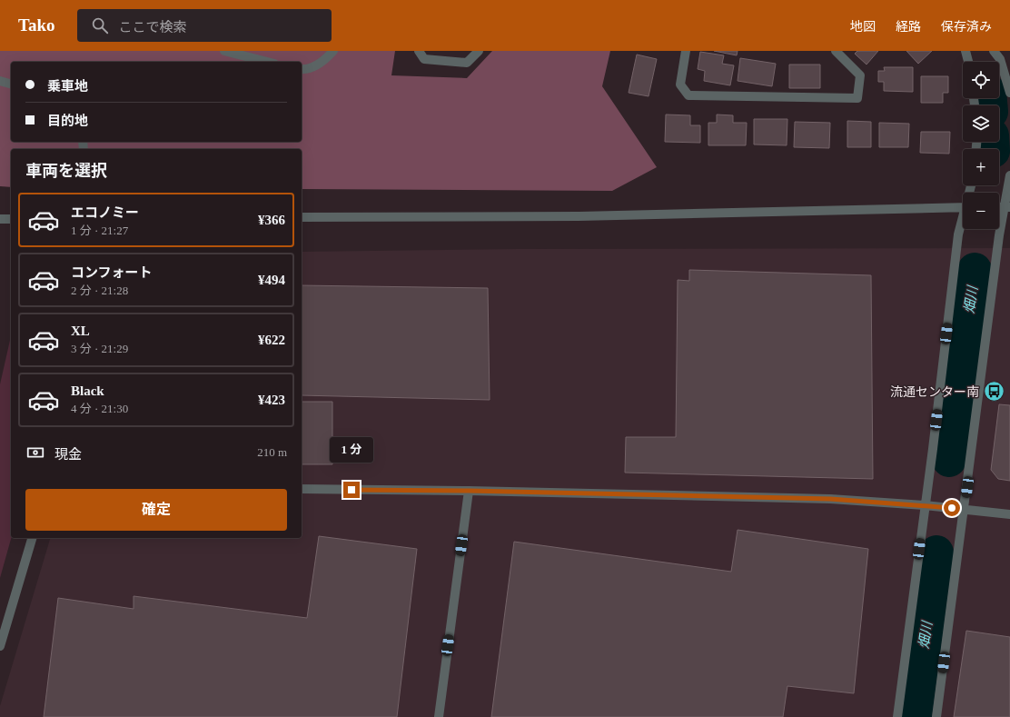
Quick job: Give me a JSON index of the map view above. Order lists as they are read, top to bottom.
{
  "water": ["畑川"],
  "places": {
    "bus stop": ["流通センター南"]
  },
  "page": {
    "header": "Tako",
    "search": "ここで検索",
    "nav": ["地図", "経路", "保存済み"],
    "map_buttons": ["+", "−"],
    "banner": ["乗車地", "目的地"],
    "heading": "車両を選択",
    "list": [
      {
        "name": "エコノミー",
        "note": "1 分 · 21:27",
        "value": "¥366"
      },
      {
        "name": "コンフォート",
        "note": "2 分 · 21:28",
        "value": "¥494"
      },
      {
        "name": "XL",
        "note": "3 分 · 21:29",
        "value": "¥622"
      },
      {
        "name": "Black",
        "note": "4 分 · 21:30",
        "value": "¥423"
      }
    ],
    "pay": ["現金", "210 m"],
    "bubble": "1 分",
    "buttons": "確定"
  }
}
